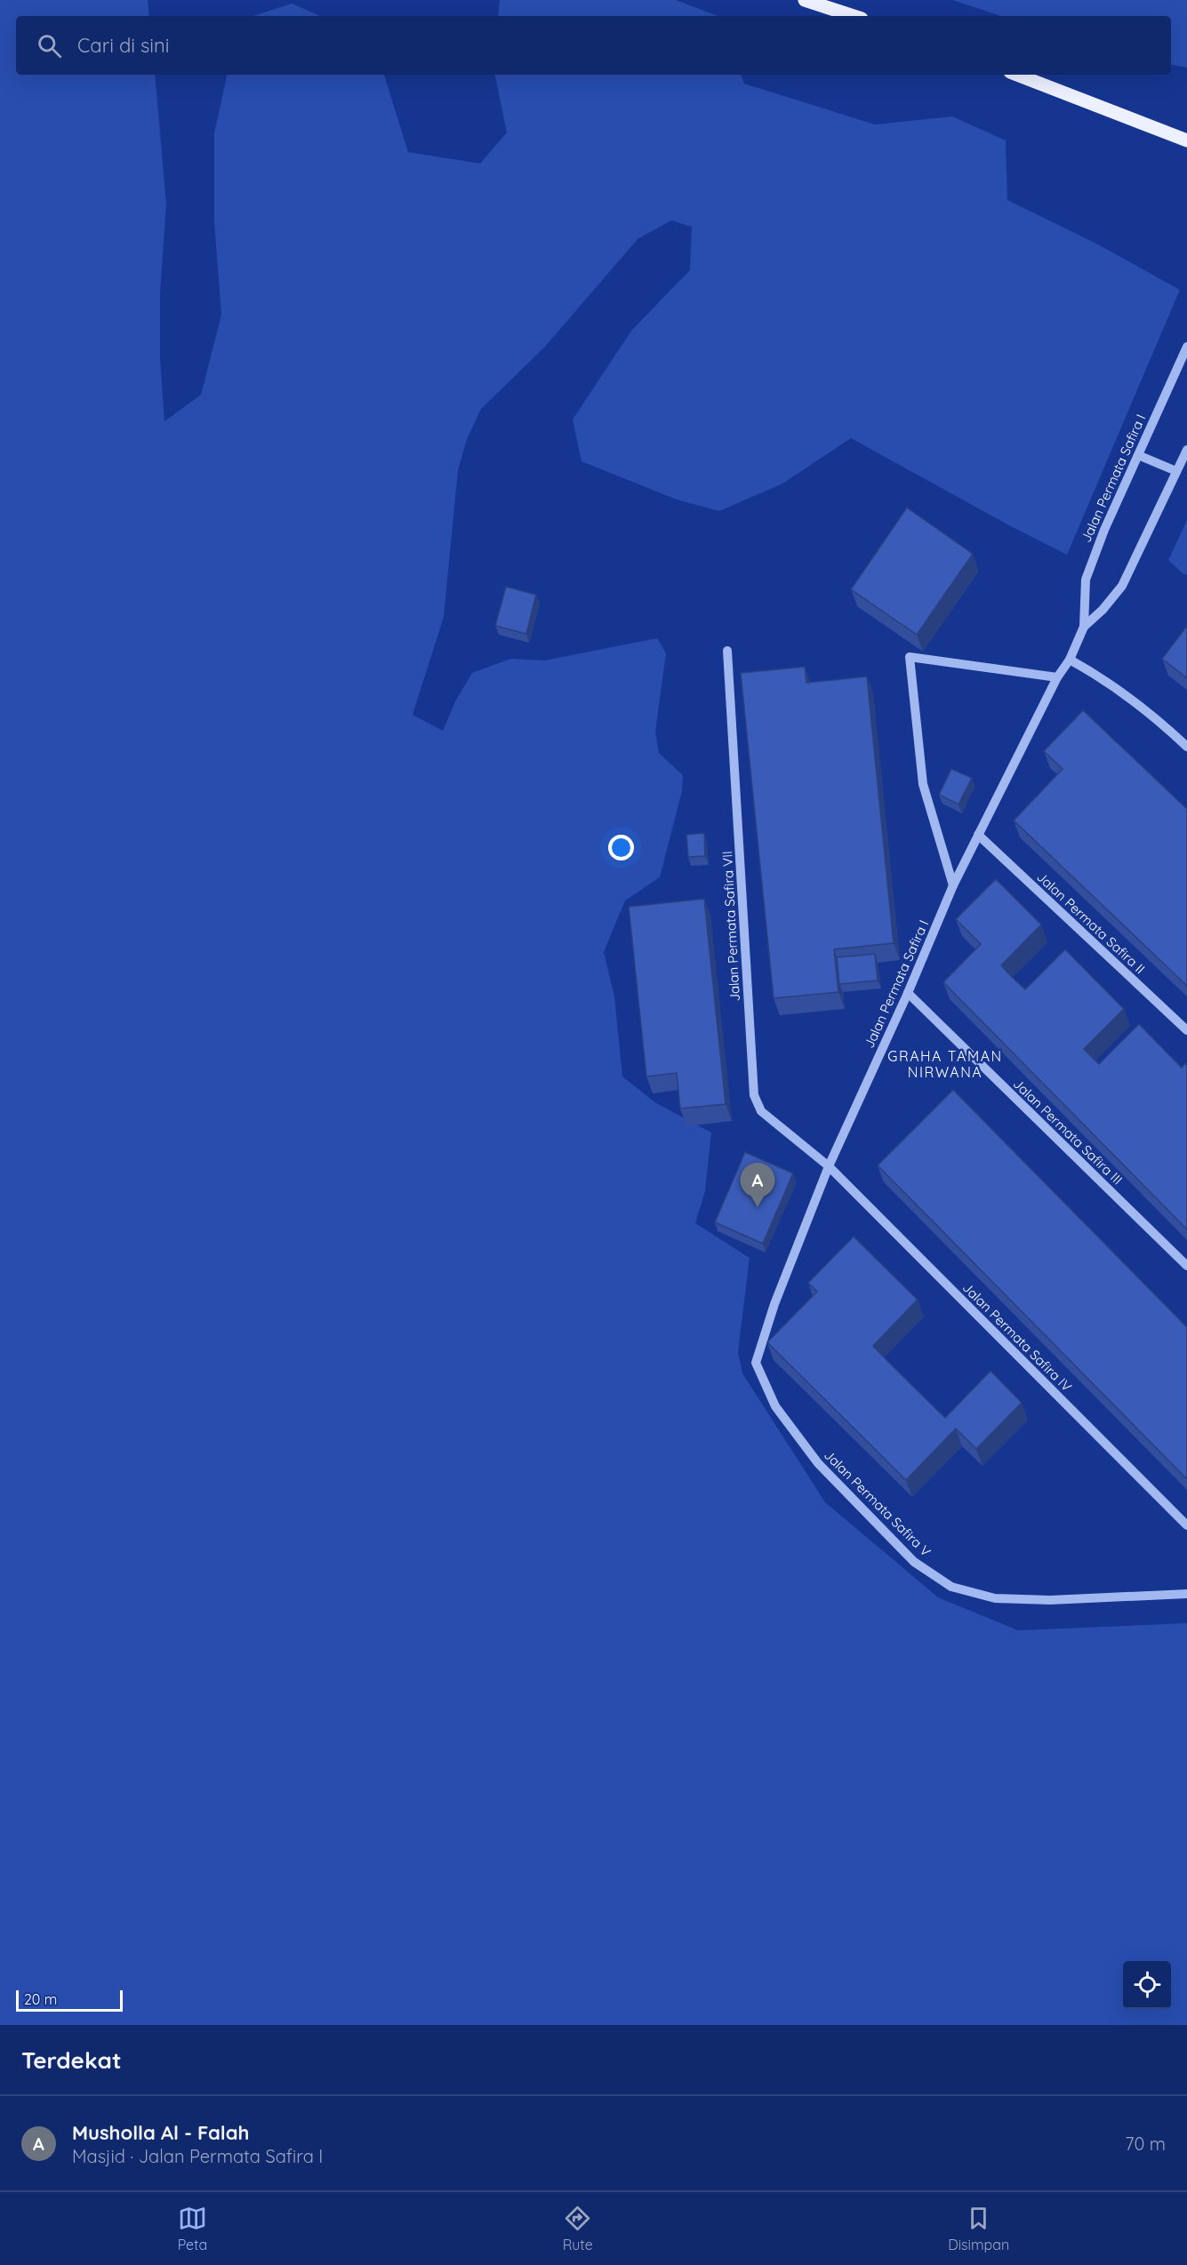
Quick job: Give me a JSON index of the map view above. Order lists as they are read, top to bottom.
{
  "streets": {
    "street": [
      "Jalan Permata Safira I",
      "Jalan Permata Safira II",
      "Jalan Permata Safira VII",
      "Jalan Permata Safira III",
      "Jalan Permata Safira IV",
      "Jalan Permata Safira V"
    ]
  },
  "crossings": [
    ["Jalan Permata Safira I", "Jalan Permata Safira II"],
    ["Jalan Permata Safira I", "Jalan Permata Safira VII"],
    ["Jalan Permata Safira I", "Jalan Permata Safira III"],
    ["Jalan Permata Safira I", "Jalan Permata Safira IV"],
    ["Jalan Permata Safira I", "Jalan Permata Safira V"],
    ["Jalan Permata Safira VII", "Jalan Permata Safira IV"]
  ],
  "districts": ["GRAHA TAMAN NIRWANA"],
  "scale_bar": "20 m",
  "page": {
    "search": "Cari di sini",
    "pins": "A",
    "scale": "20 m",
    "heading": "Terdekat",
    "list": [
      {
        "mark": "A",
        "name": "Musholla Al - Falah",
        "note": "Masjid · Jalan Permata Safira I",
        "value": "70 m"
      }
    ],
    "nav": ["Peta", "Rute", "Disimpan"]
  }
}
